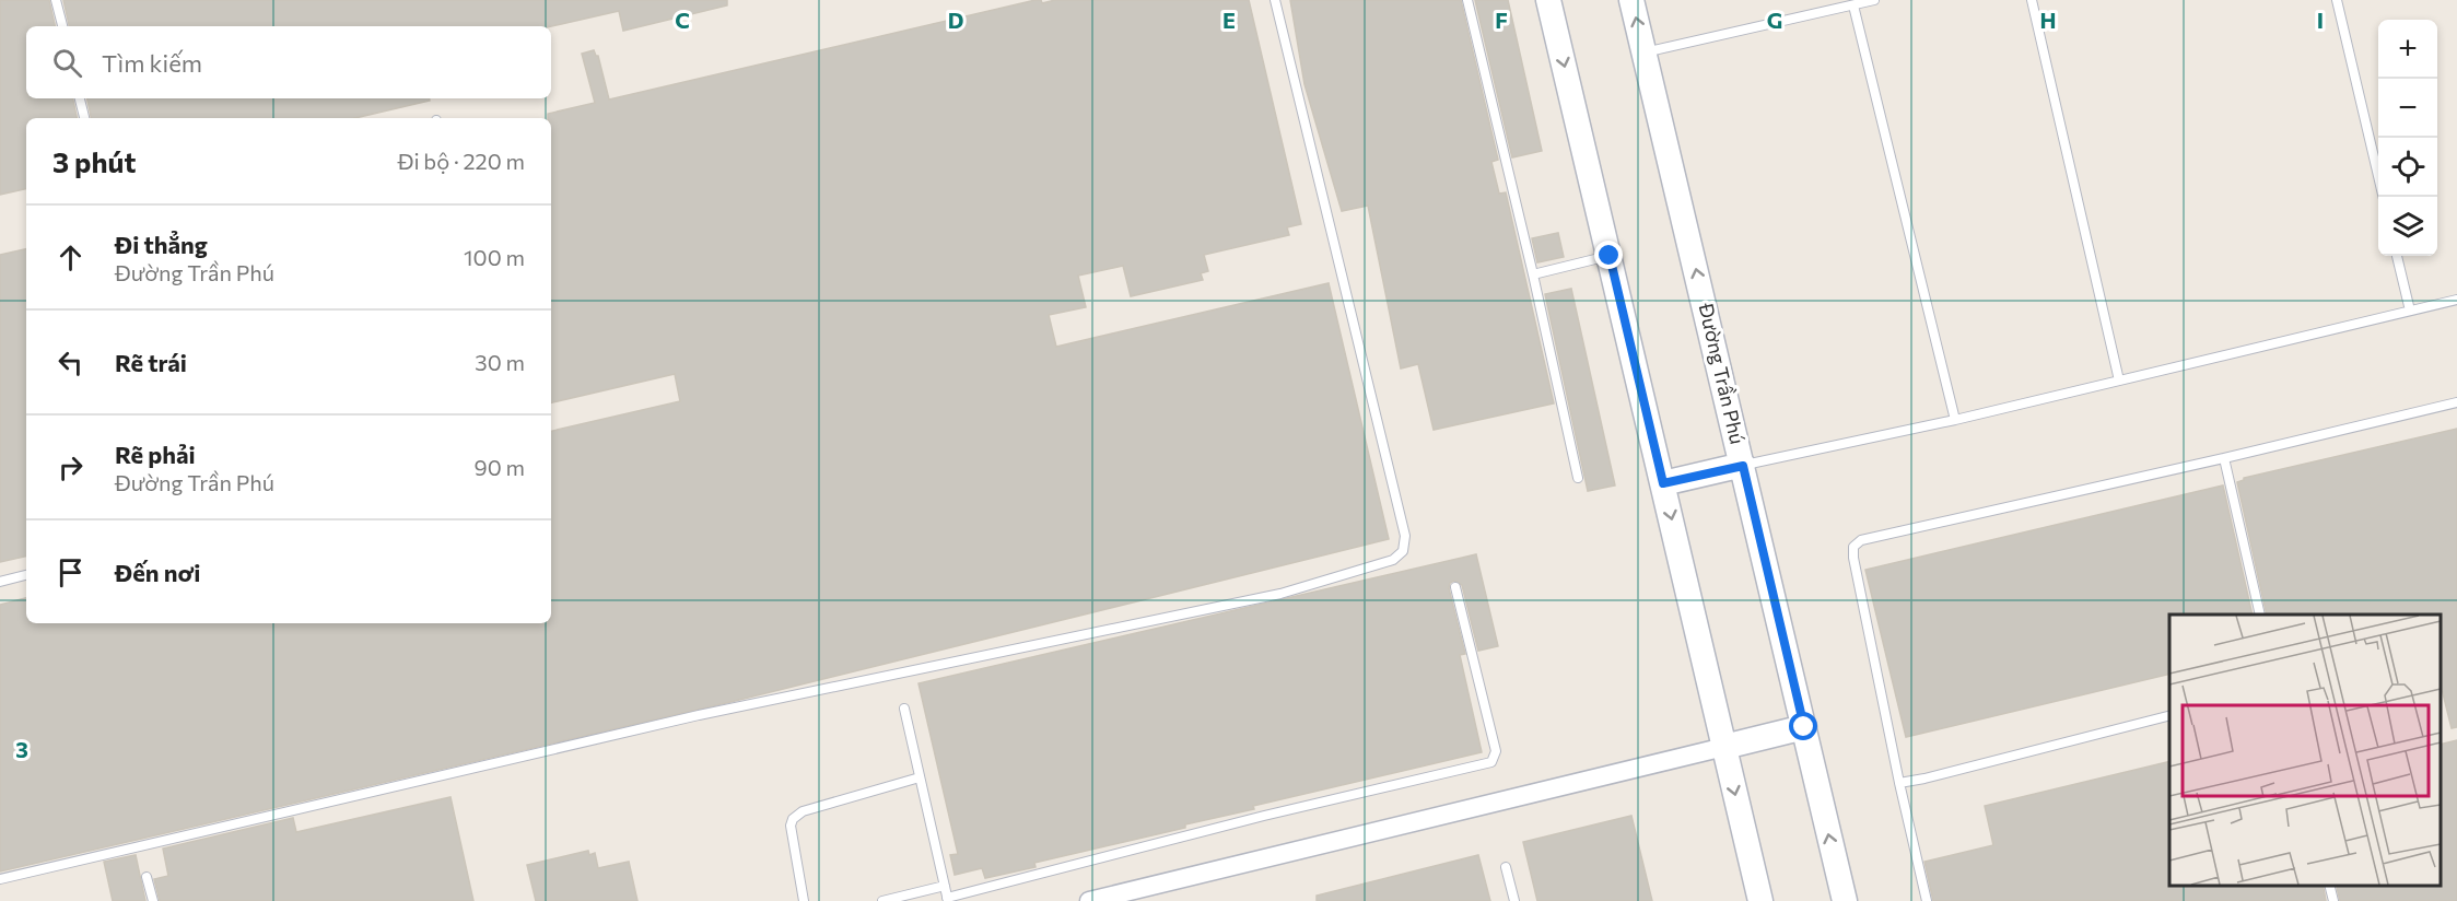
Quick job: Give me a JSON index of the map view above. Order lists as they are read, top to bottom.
{
  "streets": {
    "main road": ["Đường Trần Phú"]
  },
  "page": {
    "map_buttons": ["+", "−"],
    "search": "Tìm kiếm",
    "heading": ["3 phút", "Đi bộ · 220 m"],
    "list": [
      ["Đi thẳng", "Đường Trần Phú", "100 m"],
      ["Rẽ trái", "30 m"],
      ["Rẽ phải", "Đường Trần Phú", "90 m"],
      "Đến nơi"
    ]
  },
  "grid": {
    "columns": [
      "C",
      "D",
      "E",
      "F",
      "G",
      "H",
      "I"
    ],
    "rows": ["3"]
  }
}
